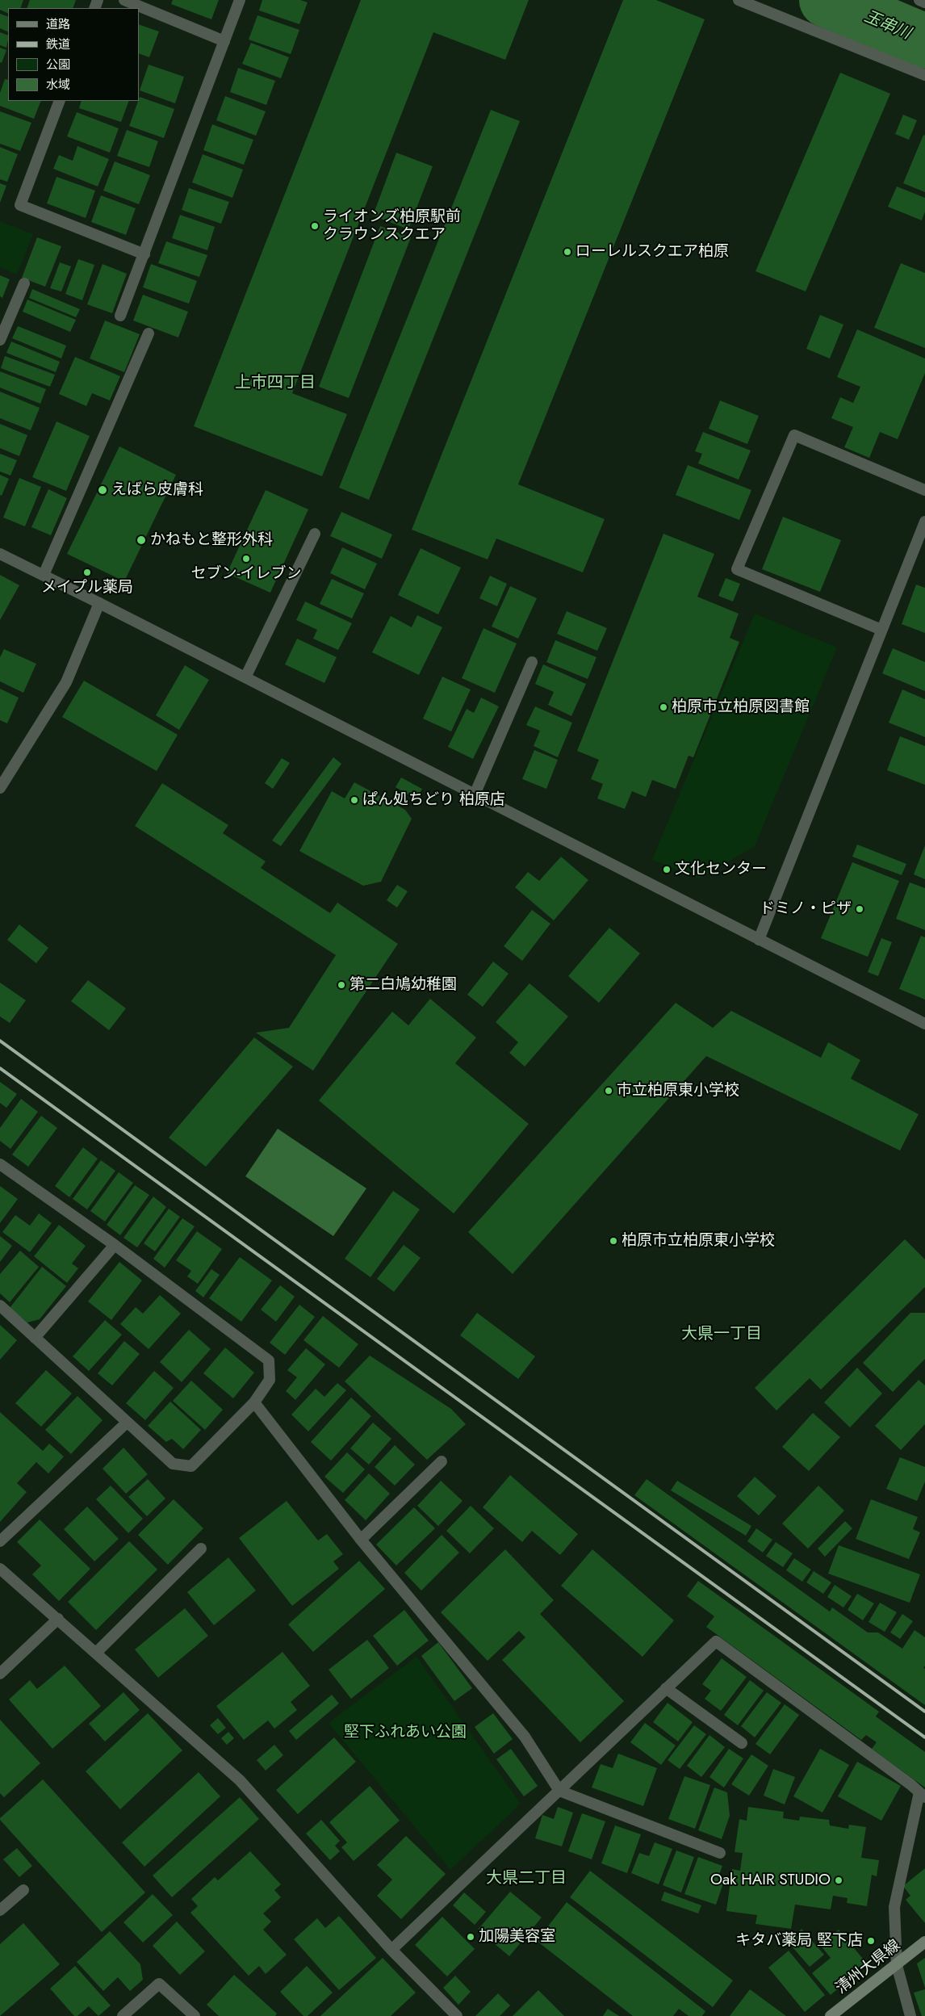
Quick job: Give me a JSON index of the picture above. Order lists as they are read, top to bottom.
{
  "streets": {
    "main road": ["清州大県線"]
  },
  "districts": ["上市四丁目", "大県一丁目", "大県二丁目"],
  "water": ["玉串川"],
  "parks": ["堅下ふれあい公園"],
  "places": [
    "ライオンズ柏原駅前 クラウンスクエア",
    "ローレルスクエア柏原",
    "えばら皮膚科",
    "かねもと整形外科",
    "セブン-イレブン",
    "メイプル薬局",
    "柏原市立柏原図書館",
    "ぱん処ちどり 柏原店",
    "文化センター",
    "ドミノ・ピザ",
    "第二白鳩幼稚園",
    "市立柏原東小学校",
    "柏原市立柏原東小学校",
    "Oak HAIR STUDIO",
    "加陽美容室",
    "キタバ薬局 堅下店"
  ],
  "legend": [
    "道路",
    "鉄道",
    "公園",
    "水域"
  ]
}
